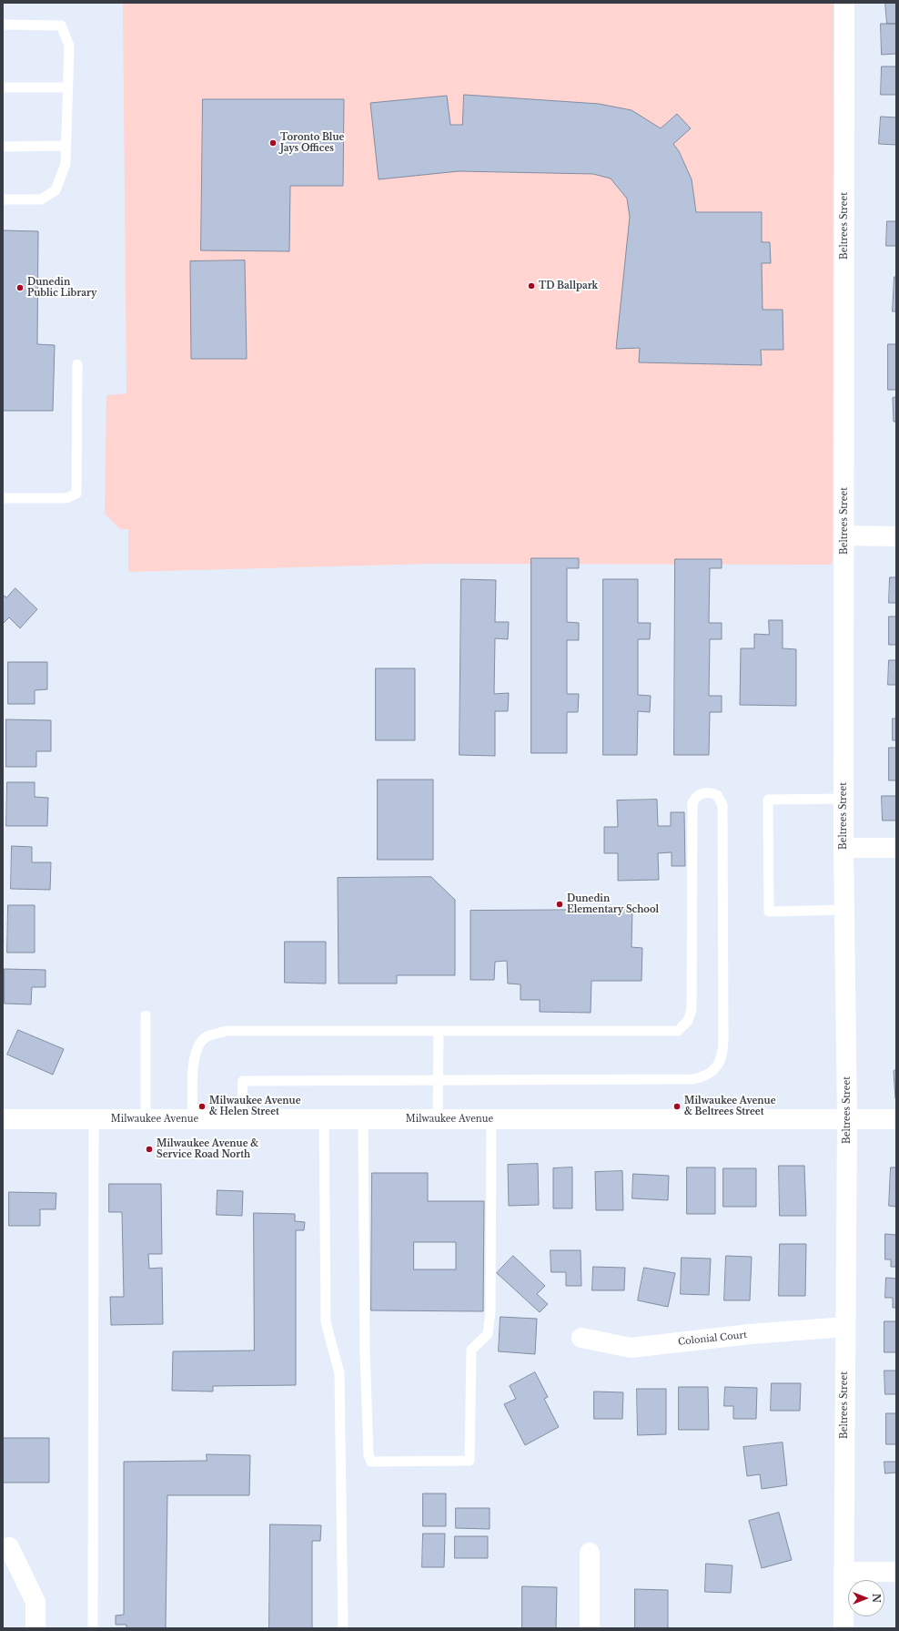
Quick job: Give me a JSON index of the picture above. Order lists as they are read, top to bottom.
{
  "streets": {
    "street": ["Beltrees Street", "Milwaukee Avenue", "Colonial Court"]
  },
  "crossings": [
    ["Beltrees Street", "Milwaukee Avenue"],
    ["Beltrees Street", "Colonial Court"]
  ],
  "places": [
    "Toronto Blue Jays Offices",
    "TD Ballpark",
    "Dunedin Public Library",
    "Dunedin Elementary School",
    "Milwaukee Avenue & Helen Street",
    "Milwaukee Avenue & Beltrees Street",
    "Milwaukee Avenue & Service Road North"
  ],
  "north": "right"
}
